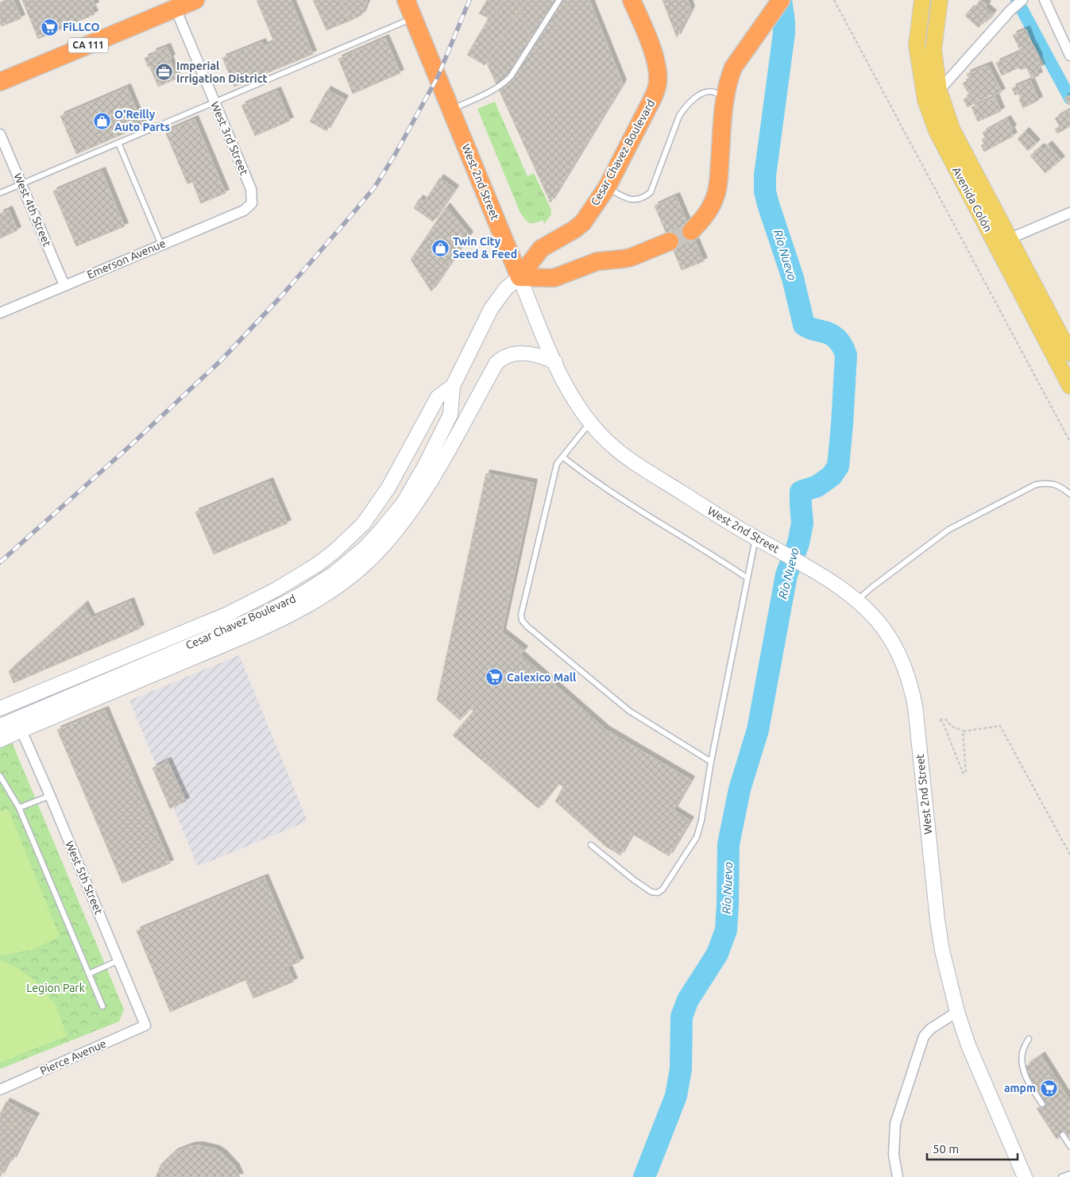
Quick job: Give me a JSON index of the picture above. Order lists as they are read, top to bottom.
{
  "streets": {
    "highway": ["CA 111", "Cesar Chavez Boulevard", "West 2nd Street"],
    "main road": ["Avenida Colón"],
    "street": [
      "West 3rd Street",
      "West 4th Street",
      "Emerson Avenue",
      "West 5th Street",
      "Pierce Avenue"
    ]
  },
  "crossings": [
    ["CA 111", "West 3rd Street"],
    ["West 3rd Street", "Emerson Avenue"],
    ["Cesar Chavez Boulevard", "West 2nd Street"],
    ["West 4th Street", "Emerson Avenue"],
    ["West 5th Street", "Pierce Avenue"]
  ],
  "water": ["Río Nuevo"],
  "parks": ["Legion Park"],
  "places": {
    "supermarket": ["FiLLCO", "Calexico Mall", "ampm"],
    "office": ["Imperial Irrigation District"],
    "shop": ["O'Reilly Auto Parts", "Twin City Seed & Feed"]
  },
  "scale_bar": "50 m"
}
